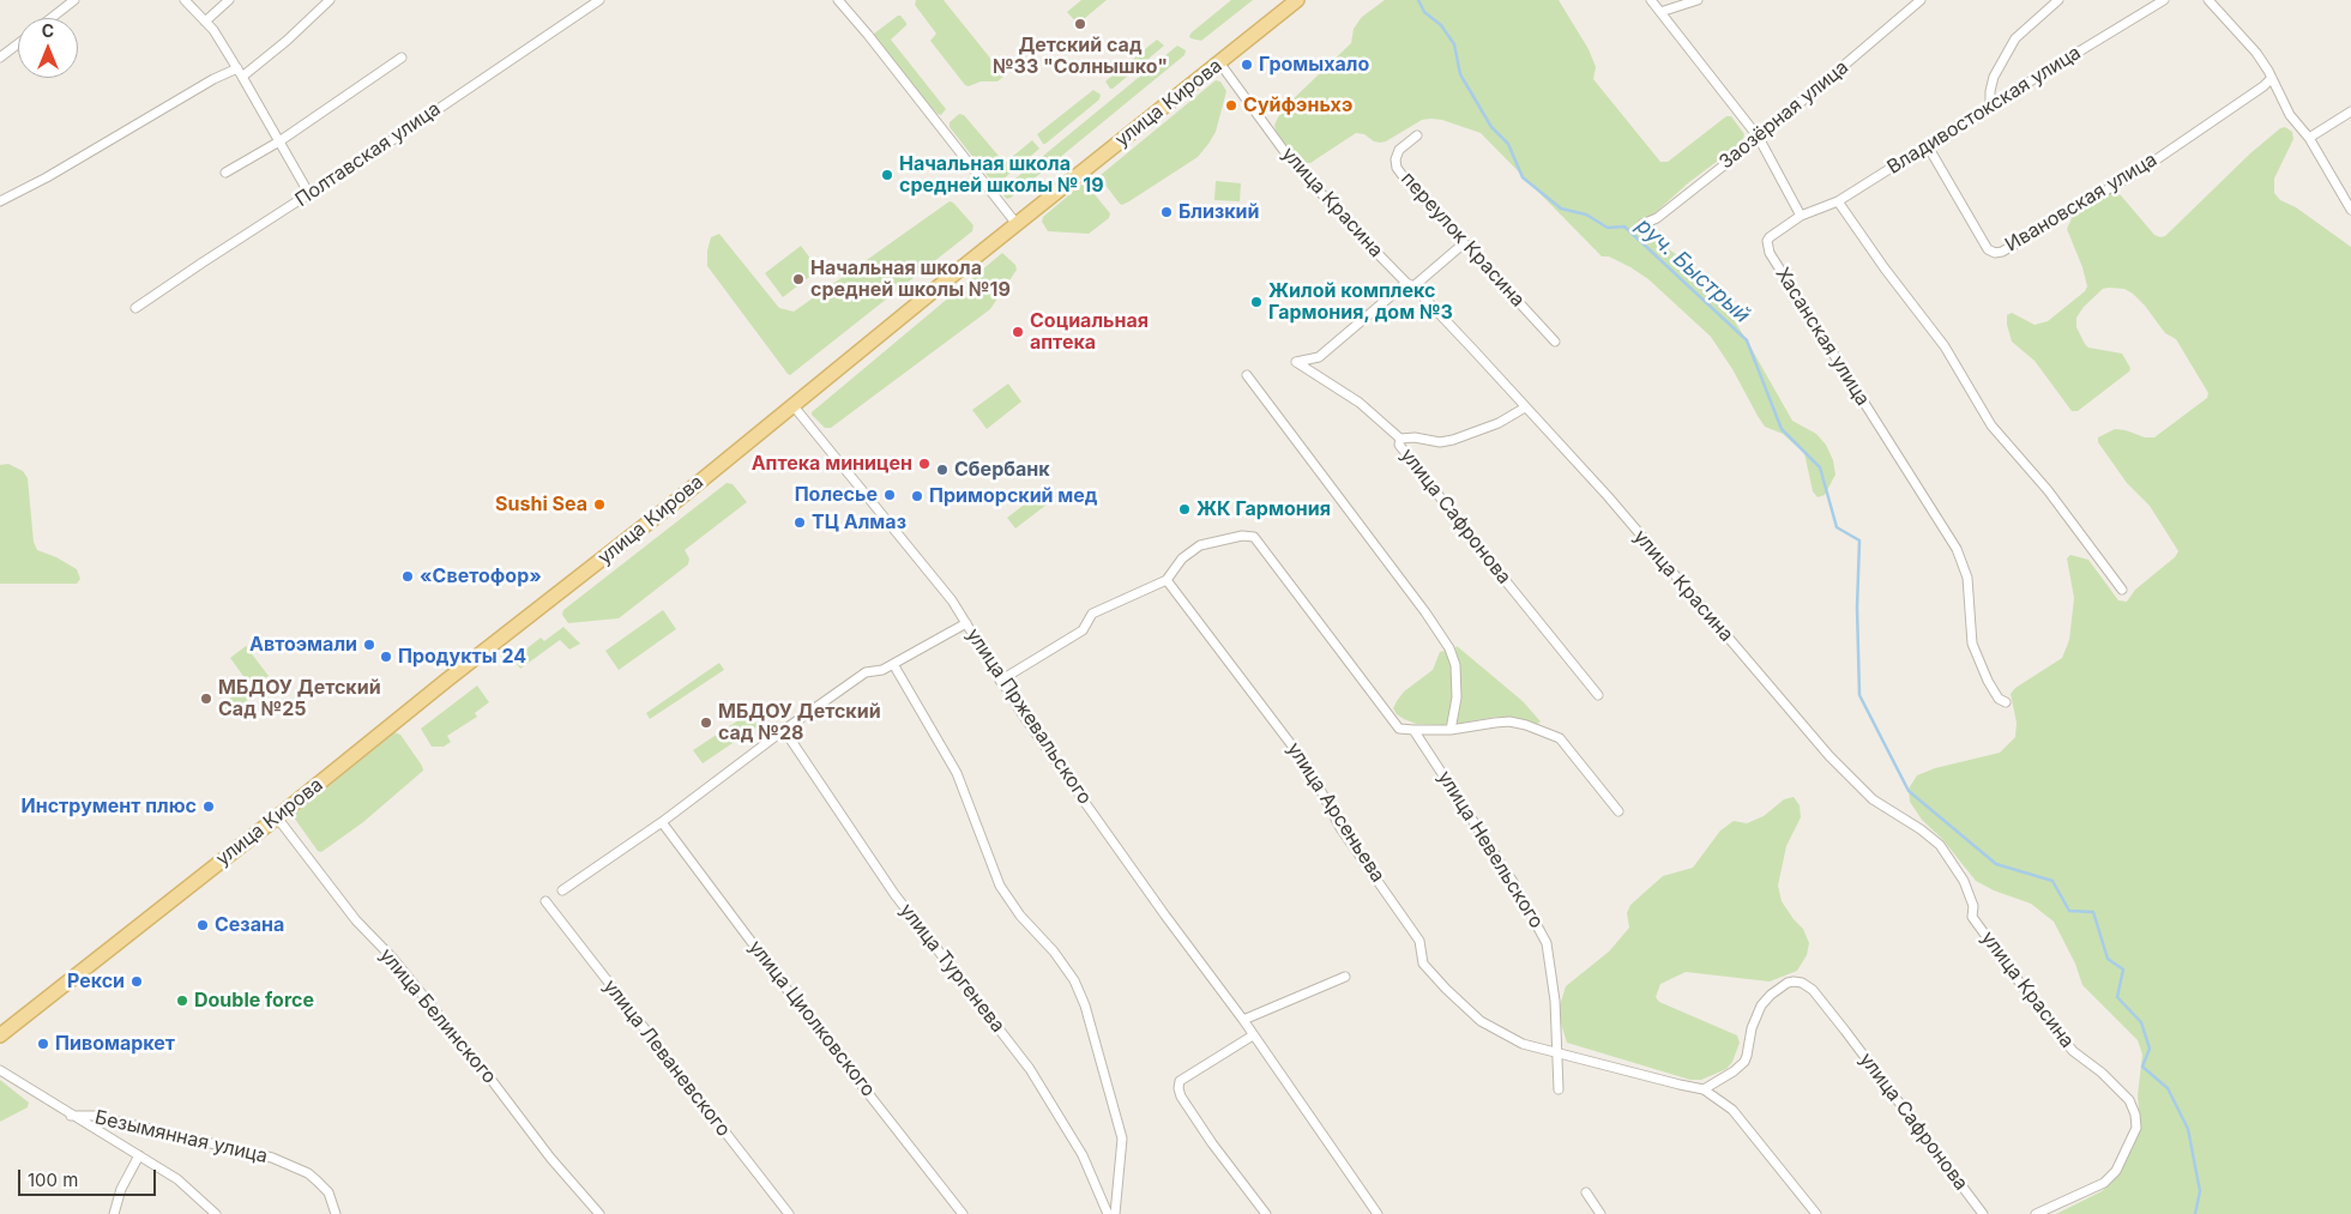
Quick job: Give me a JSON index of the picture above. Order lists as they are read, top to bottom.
{
  "streets": {
    "main road": ["улица Кирова"],
    "street": [
      "Владивостокская улица",
      "Заозёрная улица",
      "Полтавская улица",
      "улица Красина",
      "Ивановская улица",
      "переулок Красина",
      "Хасанская улица",
      "улица Сафронова",
      "улица Пржевальского",
      "улица Арсеньева",
      "улица Невельского",
      "улица Тургенева",
      "улица Белинского",
      "улица Циолковского",
      "улица Леваневского",
      "Безымянная улица"
    ]
  },
  "crossings": [
    ["улица Кирова", "улица Красина"],
    ["улица Кирова", "улица Пржевальского"],
    ["улица Кирова", "улица Белинского"],
    ["Владивостокская улица", "Ивановская улица"],
    ["Владивостокская улица", "Хасанская улица"],
    ["улица Красина", "улица Сафронова"],
    ["улица Арсеньева", "улица Невельского"]
  ],
  "water": ["руч. Быстрый"],
  "places": [
    "Детский сад №33 \"Солнышко\"",
    "Громыхало",
    "Суйфэньхэ",
    "Начальная школа средней школы № 19",
    "Близкий",
    "Начальная школа средней школы №19",
    "Жилой комплекс Гармония, дом №3",
    "Социальная аптека",
    "Аптека миницен",
    "Сбербанк",
    "Полесье",
    "Приморский мед",
    "Sushi Sea",
    "ЖК Гармония",
    "ТЦ Алмаз",
    "«Светофор»",
    "Автоэмали",
    "Продукты 24",
    "МБДОУ Детский Сад №25",
    "МБДОУ Детский сад №28",
    "Инструмент плюс",
    "Сезана",
    "Рекси",
    "Double force",
    "Пивомаркет"
  ],
  "scale_bar": "100 m",
  "north": "top"
}
